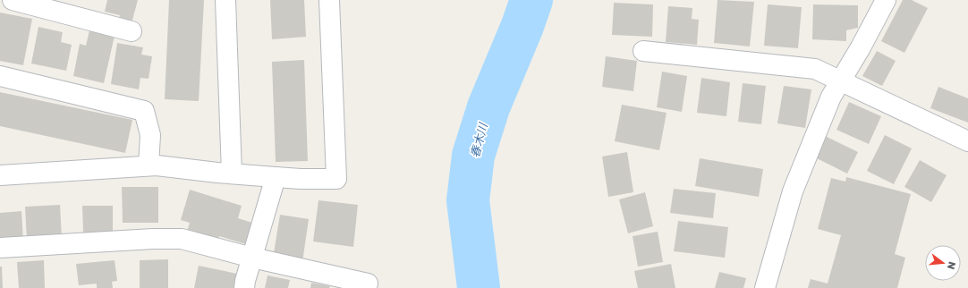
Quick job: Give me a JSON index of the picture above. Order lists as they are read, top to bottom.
{
  "water": ["春木川"],
  "north": "right"
}
